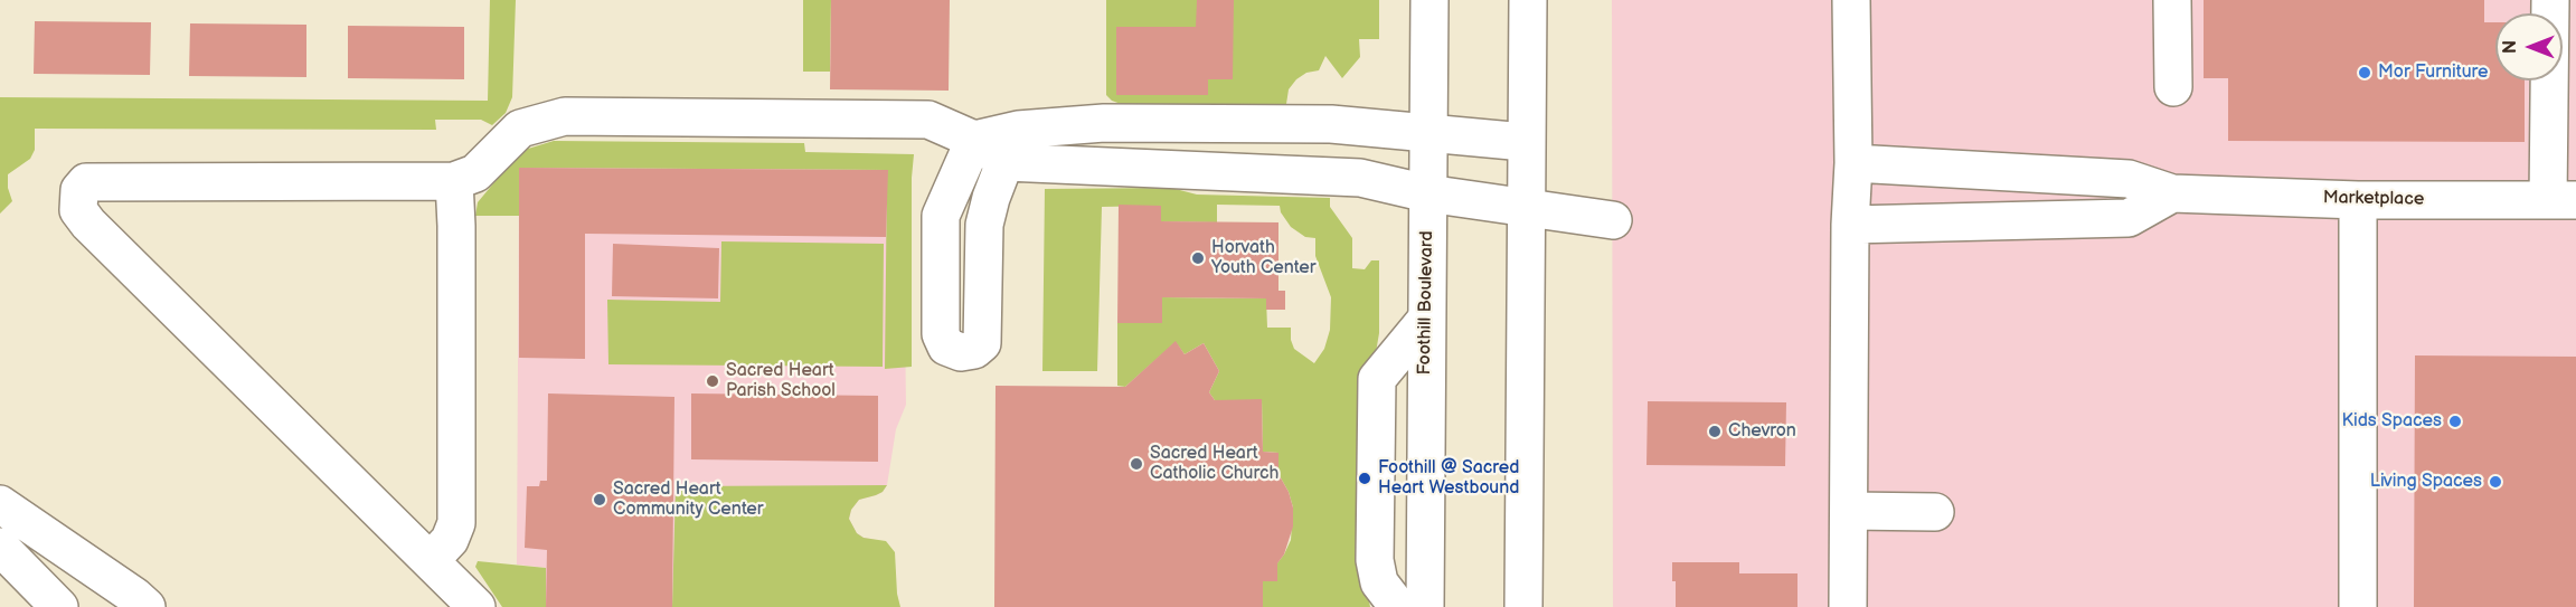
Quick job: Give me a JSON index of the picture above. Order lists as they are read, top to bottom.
{
  "streets": {
    "main road": ["Marketplace", "Foothill Boulevard"]
  },
  "places": [
    "Mor Furniture",
    "Horvath Youth Center",
    "Sacred Heart Parish School",
    "Kids Spaces",
    "Chevron",
    "Sacred Heart Catholic Church",
    "Foothill @ Sacred Heart Westbound",
    "Living Spaces",
    "Sacred Heart Community Center"
  ],
  "north": "left"
}
